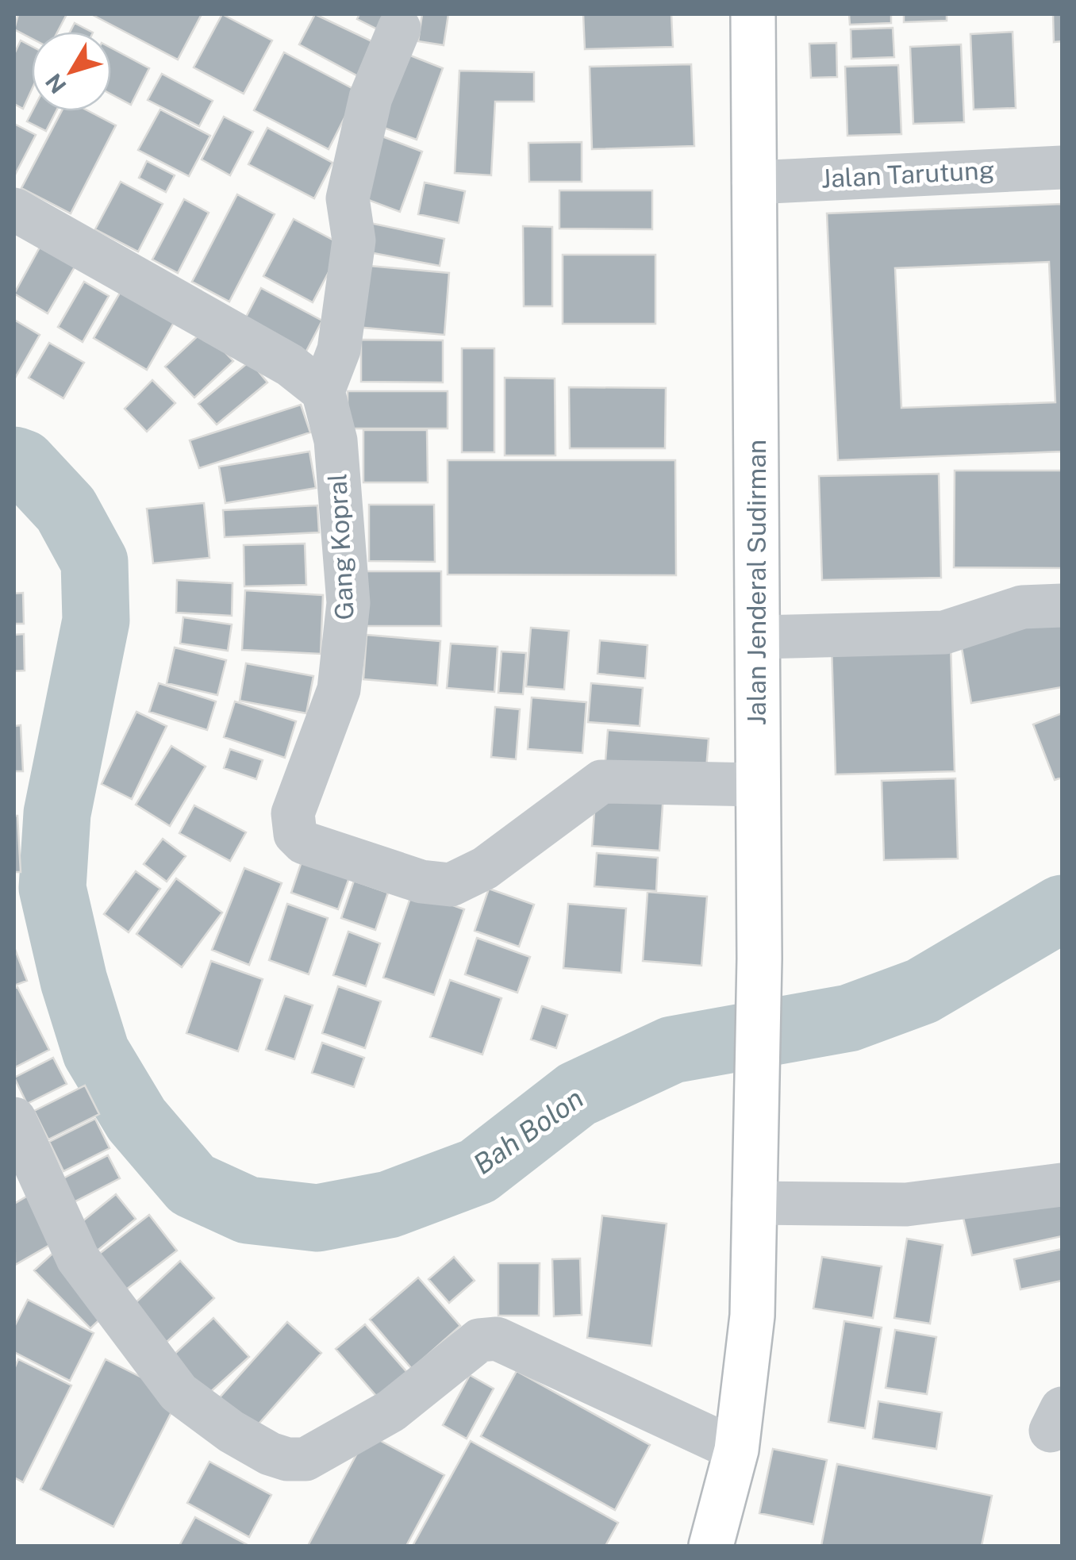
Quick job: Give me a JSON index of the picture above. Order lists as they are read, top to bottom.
{
  "streets": {
    "main road": ["Jalan Jenderal Sudirman"],
    "street": ["Jalan Tarutung", "Gang Kopral"]
  },
  "crossings": [
    ["Jalan Tarutung", "Jalan Jenderal Sudirman"],
    ["Gang Kopral", "Jalan Jenderal Sudirman"]
  ],
  "water": ["Bah Bolon"],
  "north": "bottom left"
}
